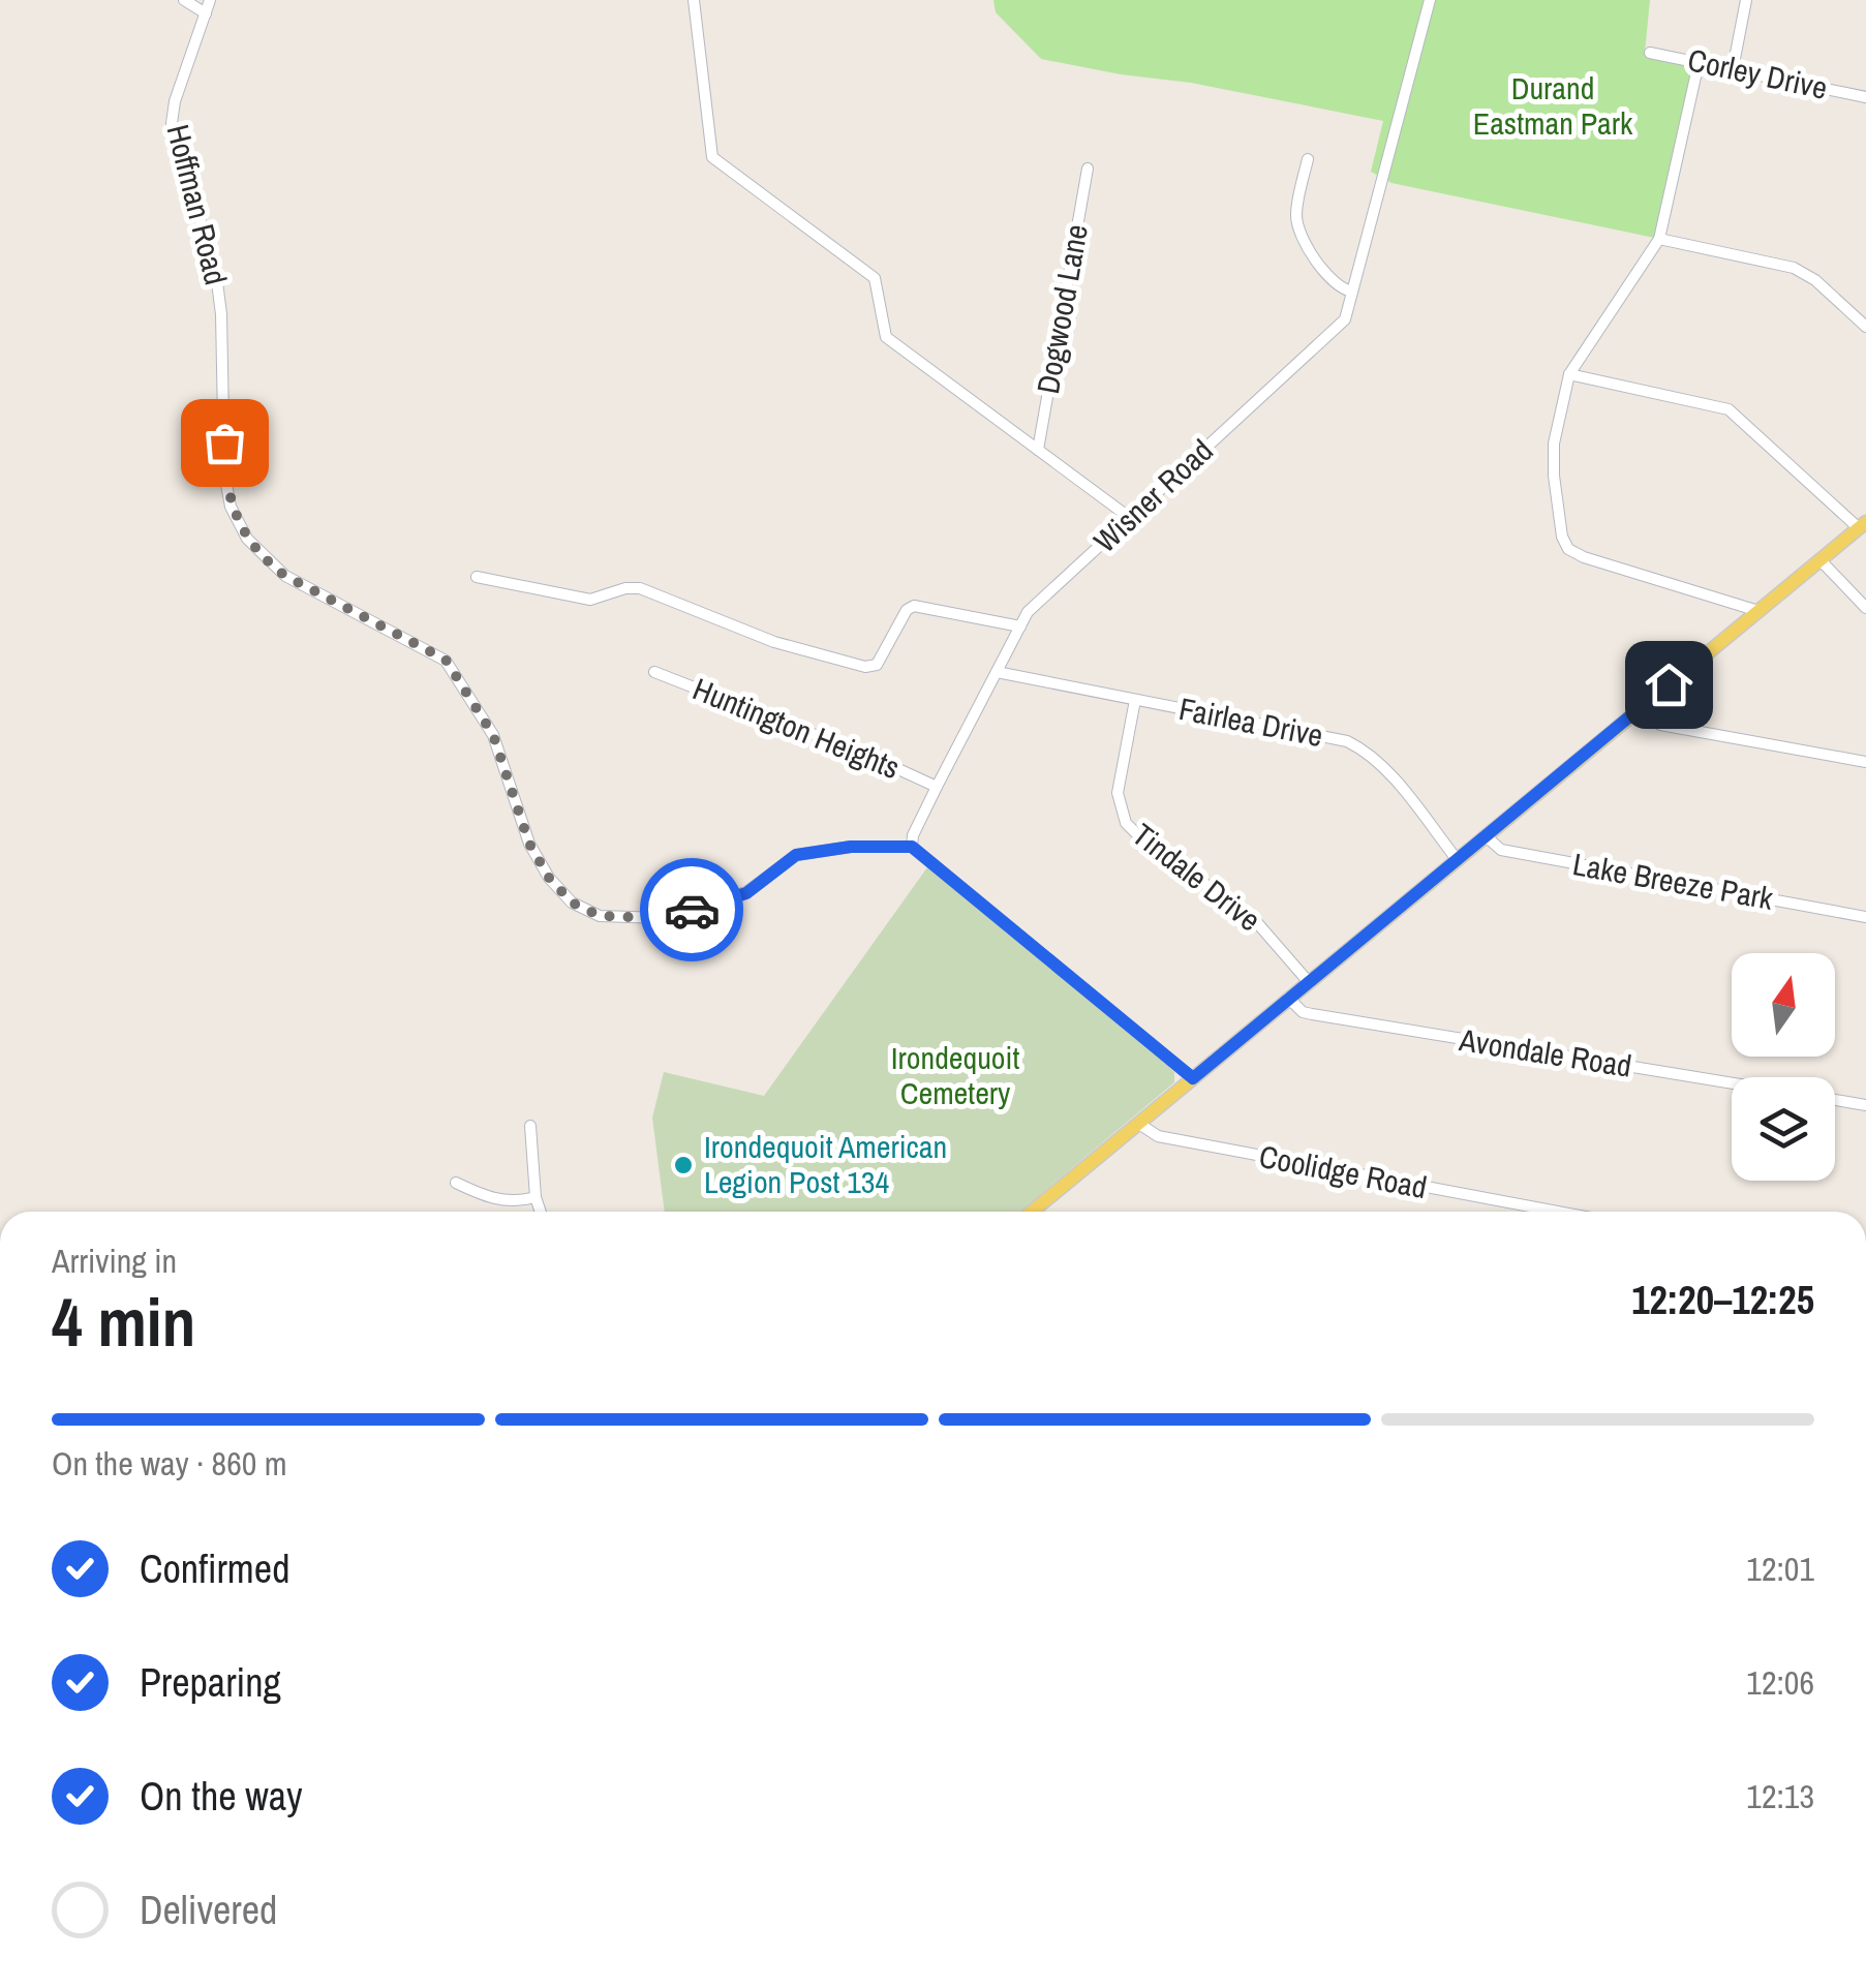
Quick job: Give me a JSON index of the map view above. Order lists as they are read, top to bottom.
{
  "streets": {
    "street": [
      "Corley Drive",
      "Hoffman Road",
      "Dogwood Lane",
      "Wisner Road",
      "Fairlea Drive",
      "Huntington Heights",
      "Tindale Drive",
      "Lake Breeze Park",
      "Avondale Road",
      "Coolidge Road"
    ]
  },
  "crossings": [
    ["Hoffman Road", "Wisner Road"],
    ["Wisner Road", "Fairlea Drive"],
    ["Wisner Road", "Huntington Heights"],
    ["Fairlea Drive", "Tindale Drive"]
  ],
  "parks": ["Durand Eastman Park", "Irondequoit Cemetery"],
  "places": ["Irondequoit American Legion Post 134"],
  "north": "top",
  "page": {
    "heading": ["4 min", "Arriving in", "12:20–12:25"],
    "bar": "On the way · 860 m",
    "list": [
      ["Confirmed", "12:01"],
      ["Preparing", "12:06"],
      ["On the way", "12:13"],
      "Delivered"
    ]
  }
}
